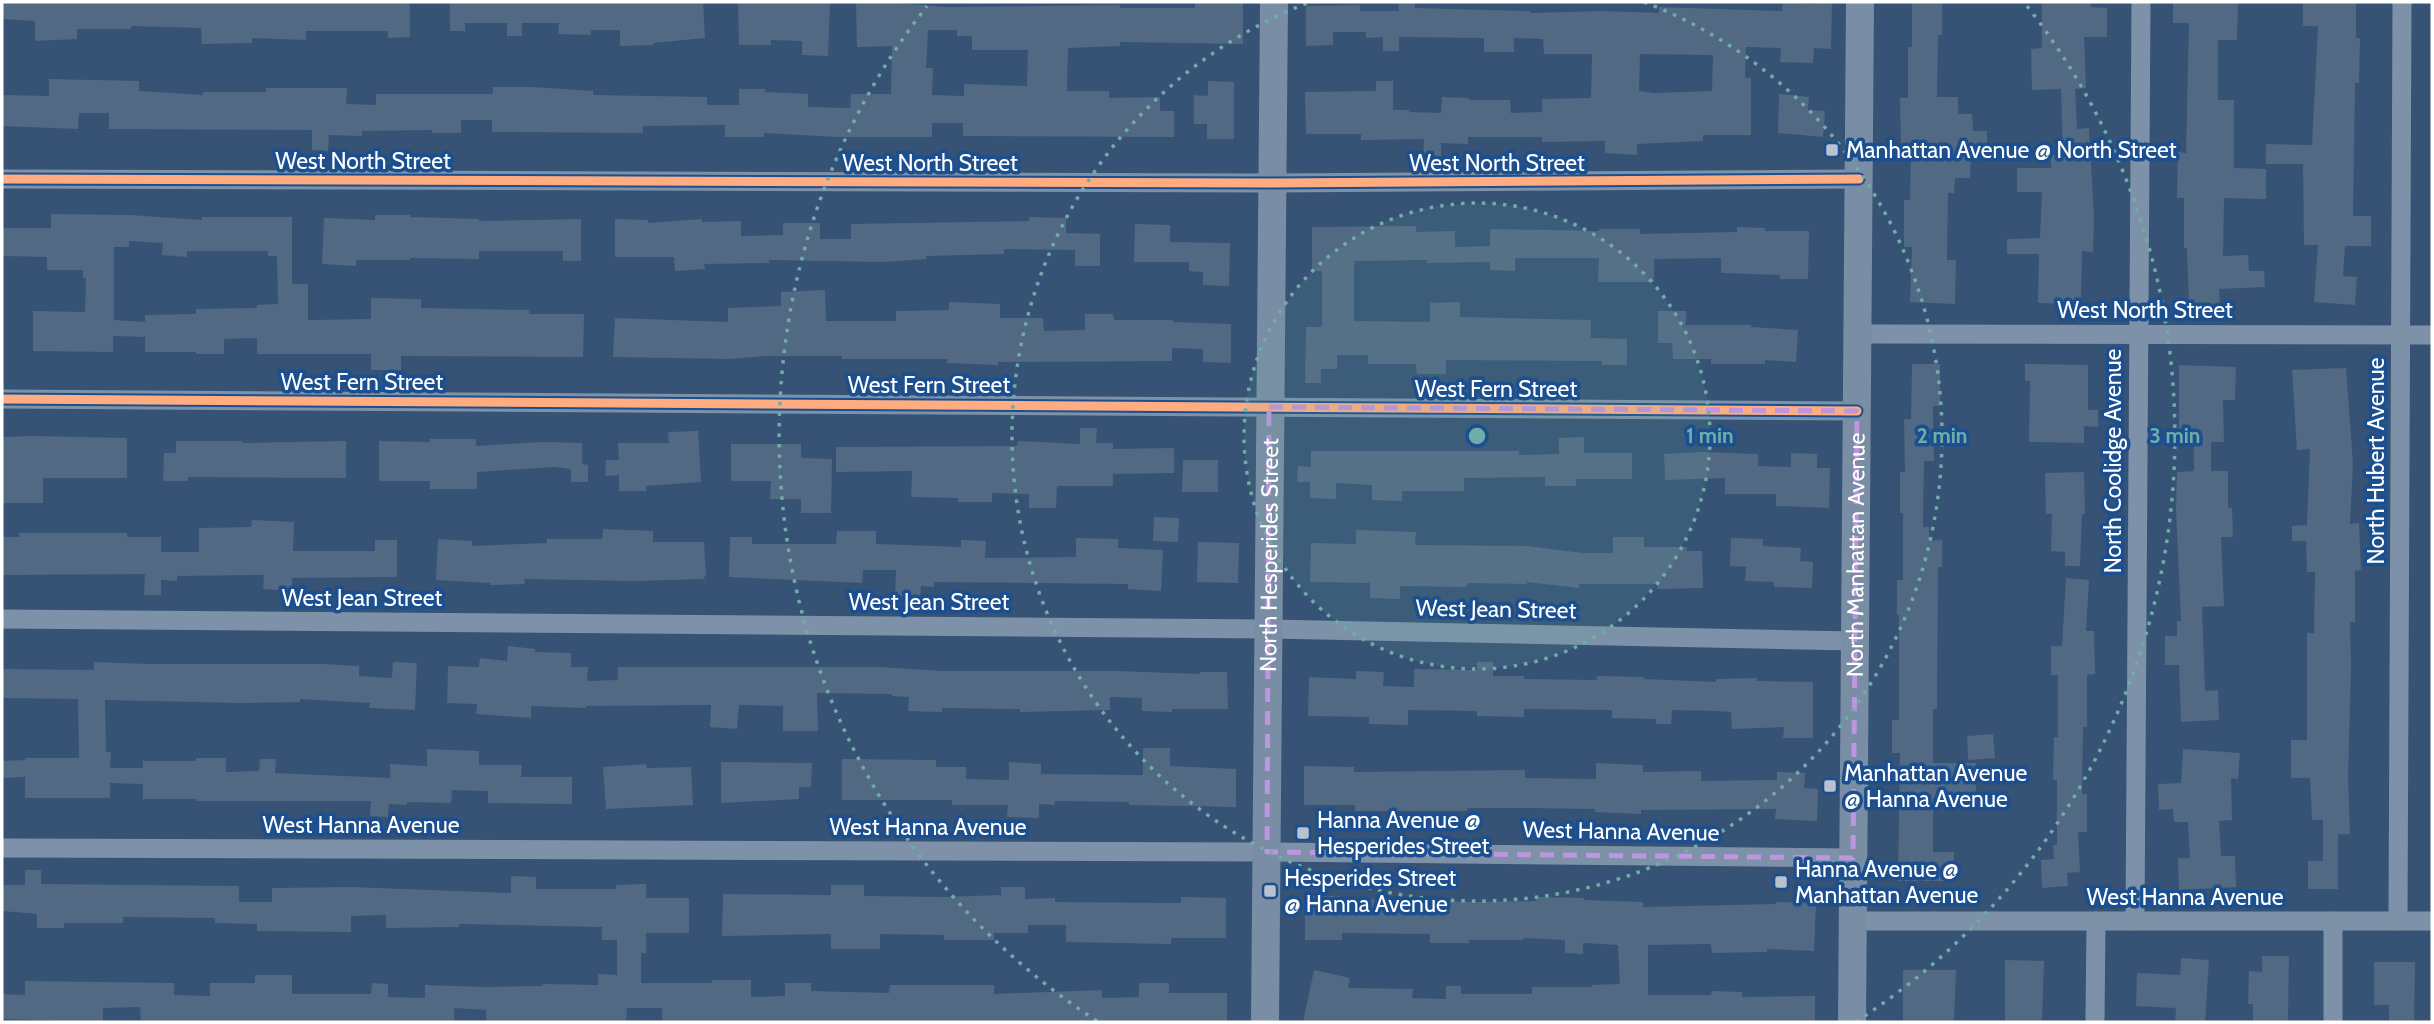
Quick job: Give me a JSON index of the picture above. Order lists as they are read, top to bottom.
{
  "streets": {
    "street": [
      "West North Street",
      "West Fern Street",
      "North Coolidge Avenue",
      "North Hubert Avenue",
      "North Hesperides Street",
      "North Manhattan Avenue",
      "West Jean Street",
      "West Hanna Avenue"
    ]
  },
  "crossings": [
    ["West North Street", "North Coolidge Avenue"],
    ["West North Street", "North Hubert Avenue"],
    ["West North Street", "North Hesperides Street"],
    ["West North Street", "North Manhattan Avenue"],
    ["West Fern Street", "North Hesperides Street"],
    ["West Fern Street", "North Manhattan Avenue"],
    ["North Coolidge Avenue", "West Hanna Avenue"],
    ["North Hubert Avenue", "West Hanna Avenue"],
    ["North Hesperides Street", "West Jean Street"],
    ["North Hesperides Street", "West Hanna Avenue"],
    ["North Manhattan Avenue", "West Jean Street"],
    ["North Manhattan Avenue", "West Hanna Avenue"]
  ],
  "places": {
    "transit": [
      "Manhattan Avenue @ North Street",
      "Manhattan Avenue @ Hanna Avenue",
      "Hanna Avenue @ Hesperides Street",
      "Hanna Avenue @ Manhattan Avenue",
      "Hesperides Street @ Hanna Avenue"
    ]
  },
  "rings": ["1 min", "2 min", "3 min"]
}
